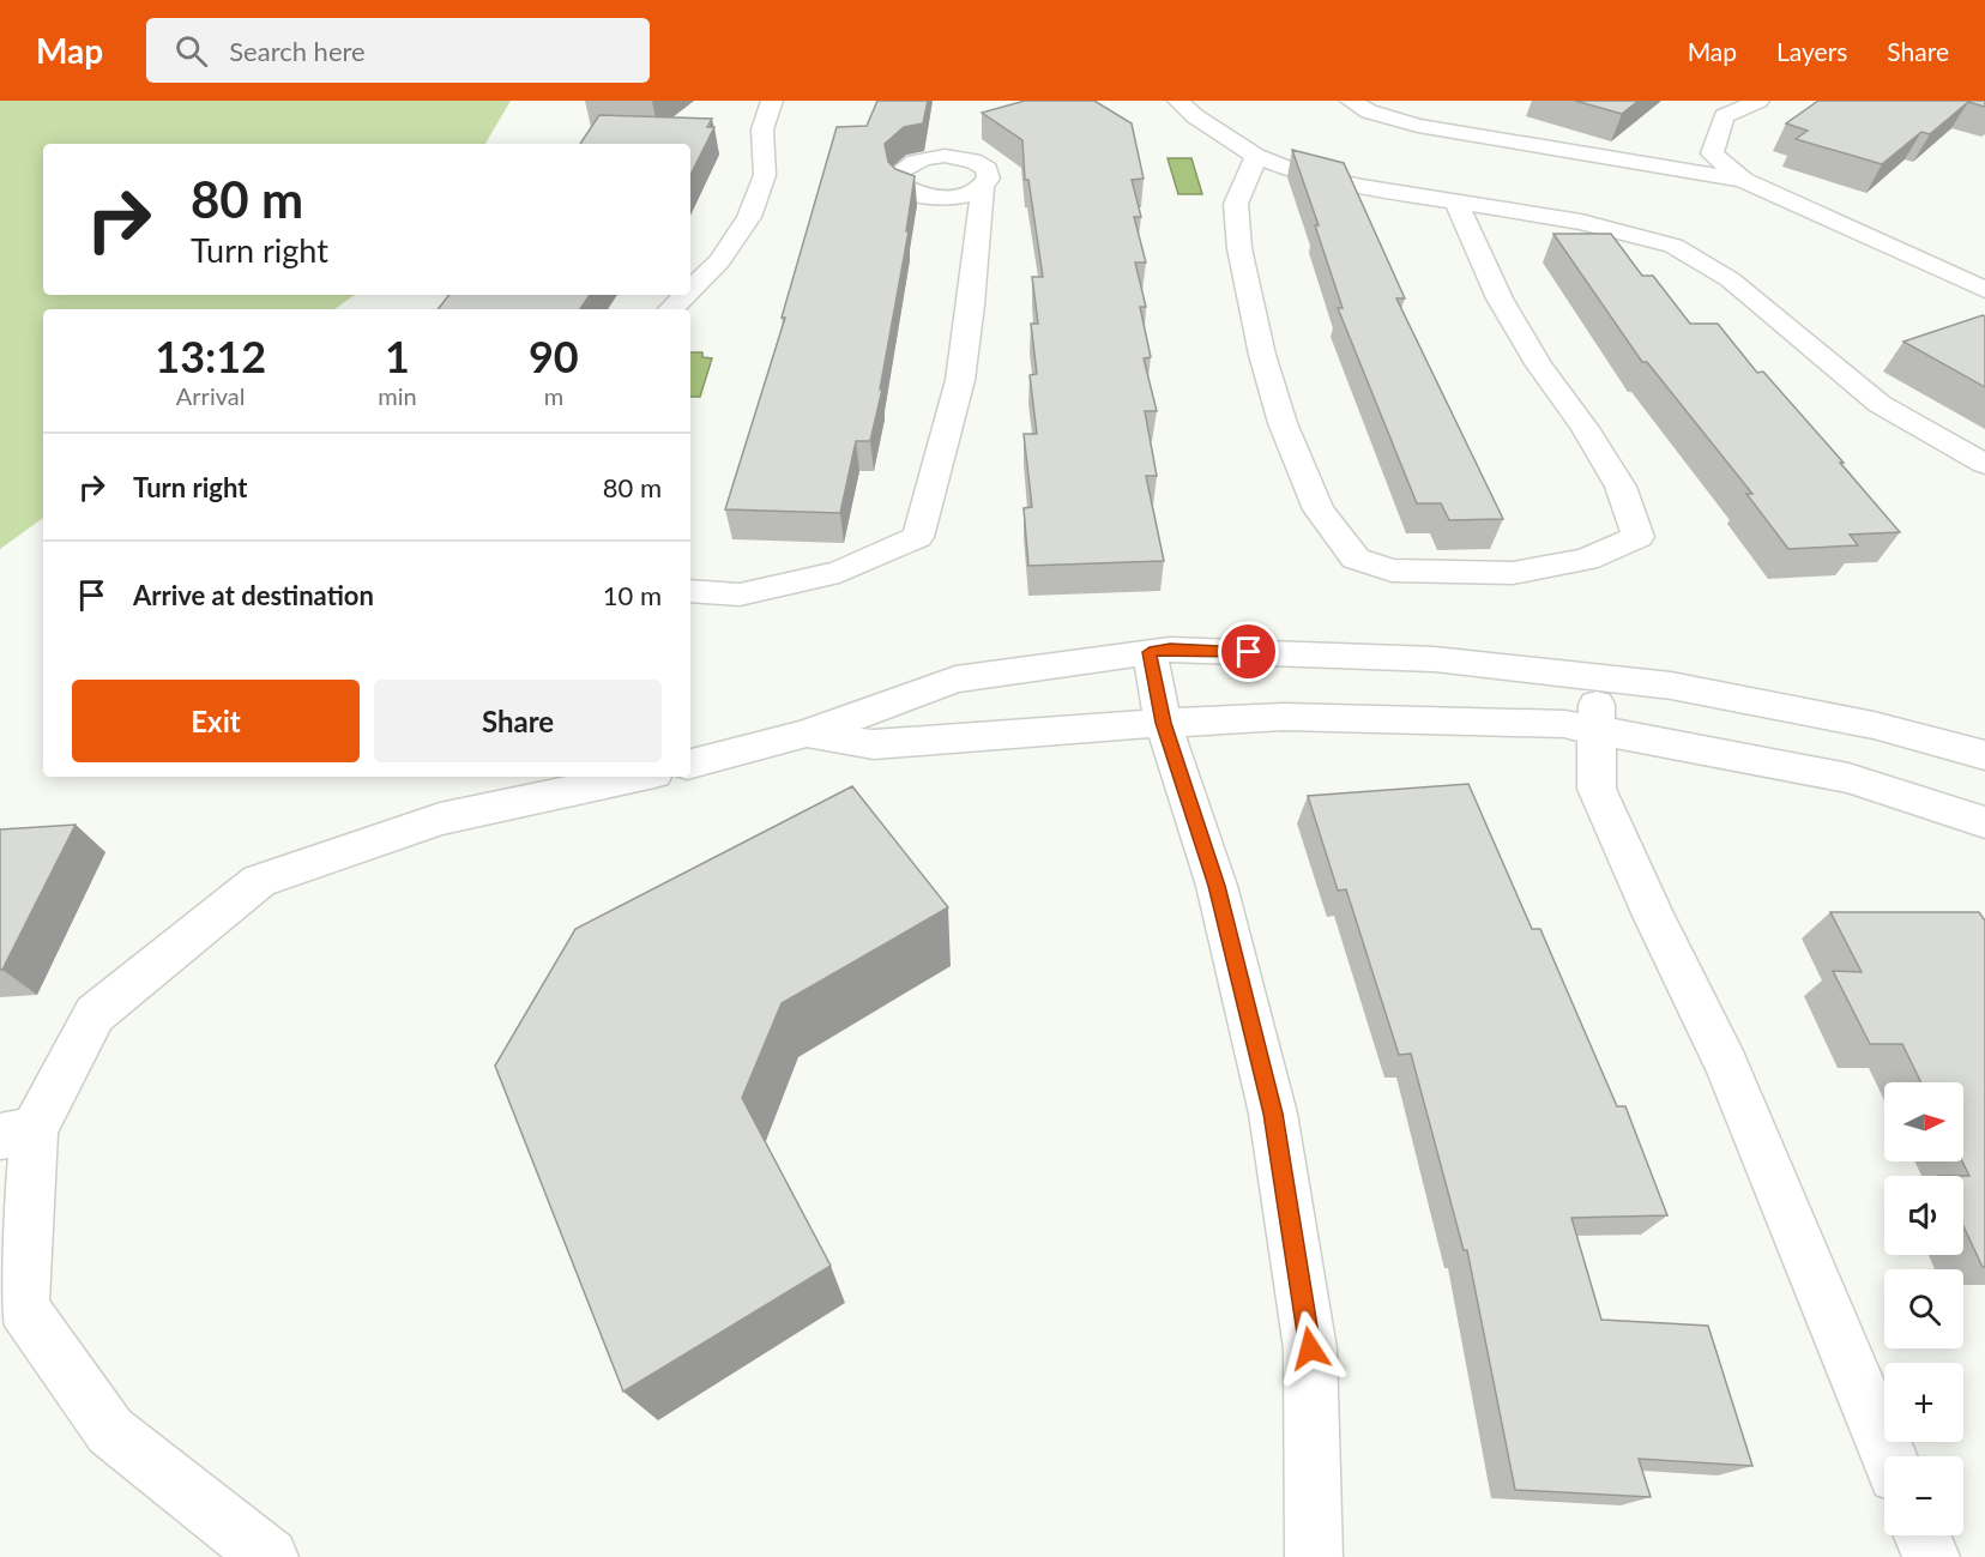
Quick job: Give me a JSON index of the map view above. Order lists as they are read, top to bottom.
{
  "north": "right",
  "page": {
    "header": "Map",
    "search": "Search here",
    "nav": ["Map", "Layers", "Share"],
    "turn": ["80 m", "Turn right"],
    "eta": [
      "13:12",
      "Arrival",
      "1",
      "min",
      "90",
      "m"
    ],
    "list": [
      {
        "name": "Turn right",
        "value": "80 m"
      },
      {
        "name": "Arrive at destination",
        "value": "10 m"
      }
    ],
    "buttons": ["Exit", "Share"],
    "map_buttons": ["+", "−"]
  }
}
